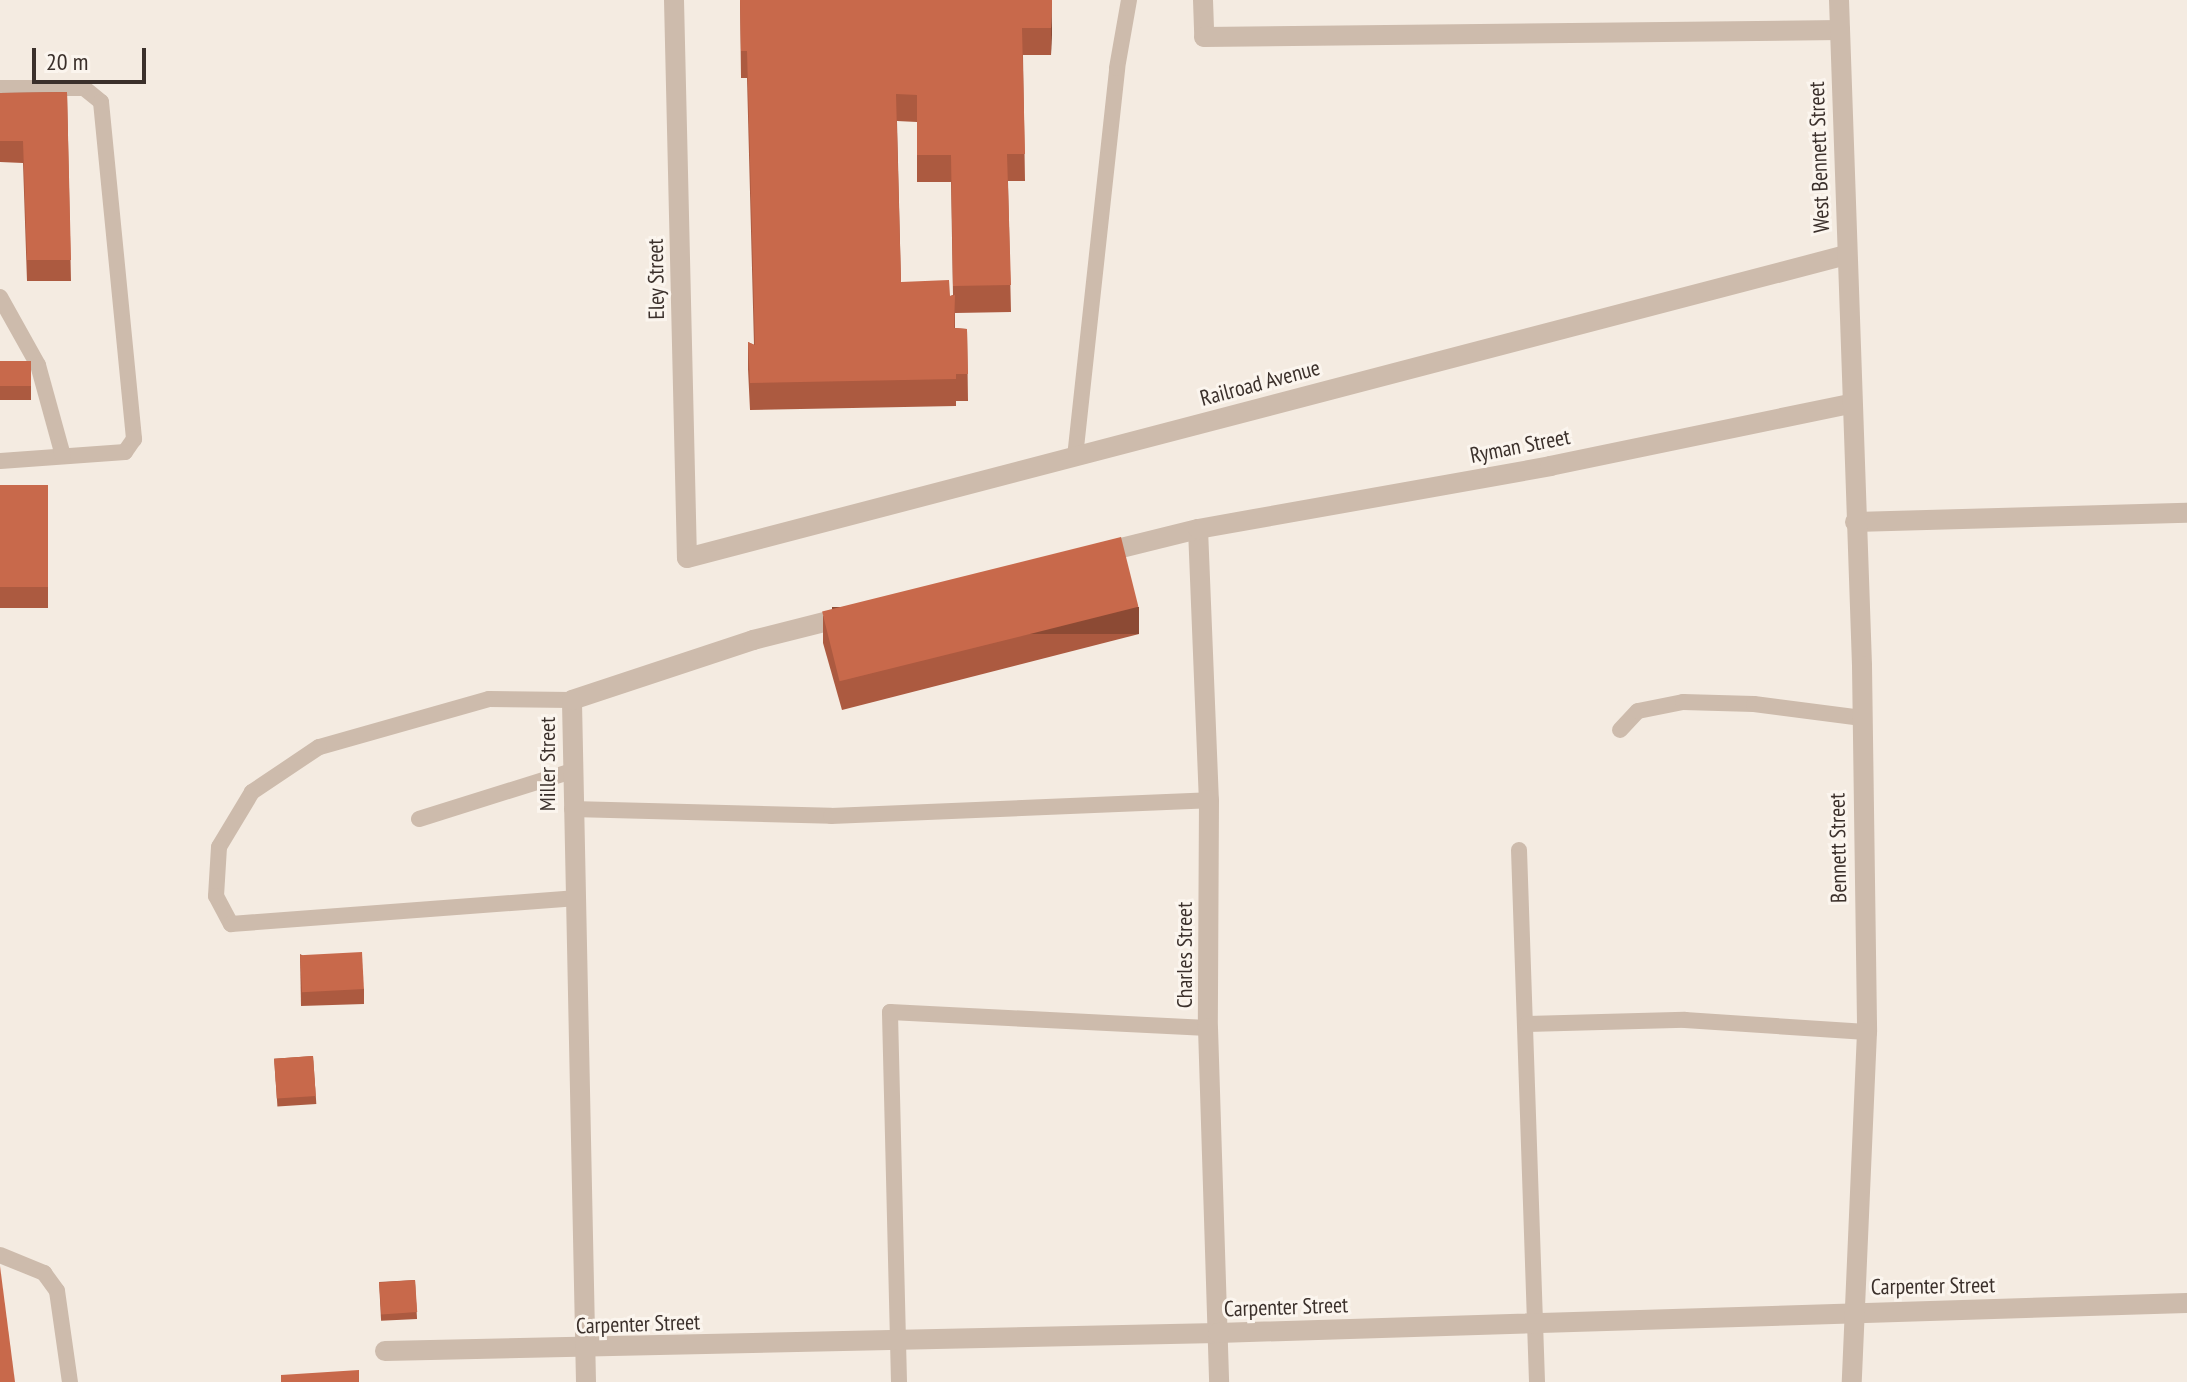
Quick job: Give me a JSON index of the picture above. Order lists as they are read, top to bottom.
{
  "streets": {
    "street": [
      "West Bennett Street",
      "Eley Street",
      "Railroad Avenue",
      "Ryman Street",
      "Miller Street",
      "Bennett Street",
      "Charles Street",
      "Carpenter Street"
    ]
  },
  "crossings": [
    ["West Bennett Street", "Railroad Avenue"],
    ["West Bennett Street", "Bennett Street"],
    ["Eley Street", "Railroad Avenue"],
    ["Ryman Street", "Bennett Street"],
    ["Ryman Street", "Charles Street"],
    ["Miller Street", "Carpenter Street"],
    ["Bennett Street", "Carpenter Street"],
    ["Charles Street", "Carpenter Street"]
  ],
  "scale_bar": "20 m"
}
